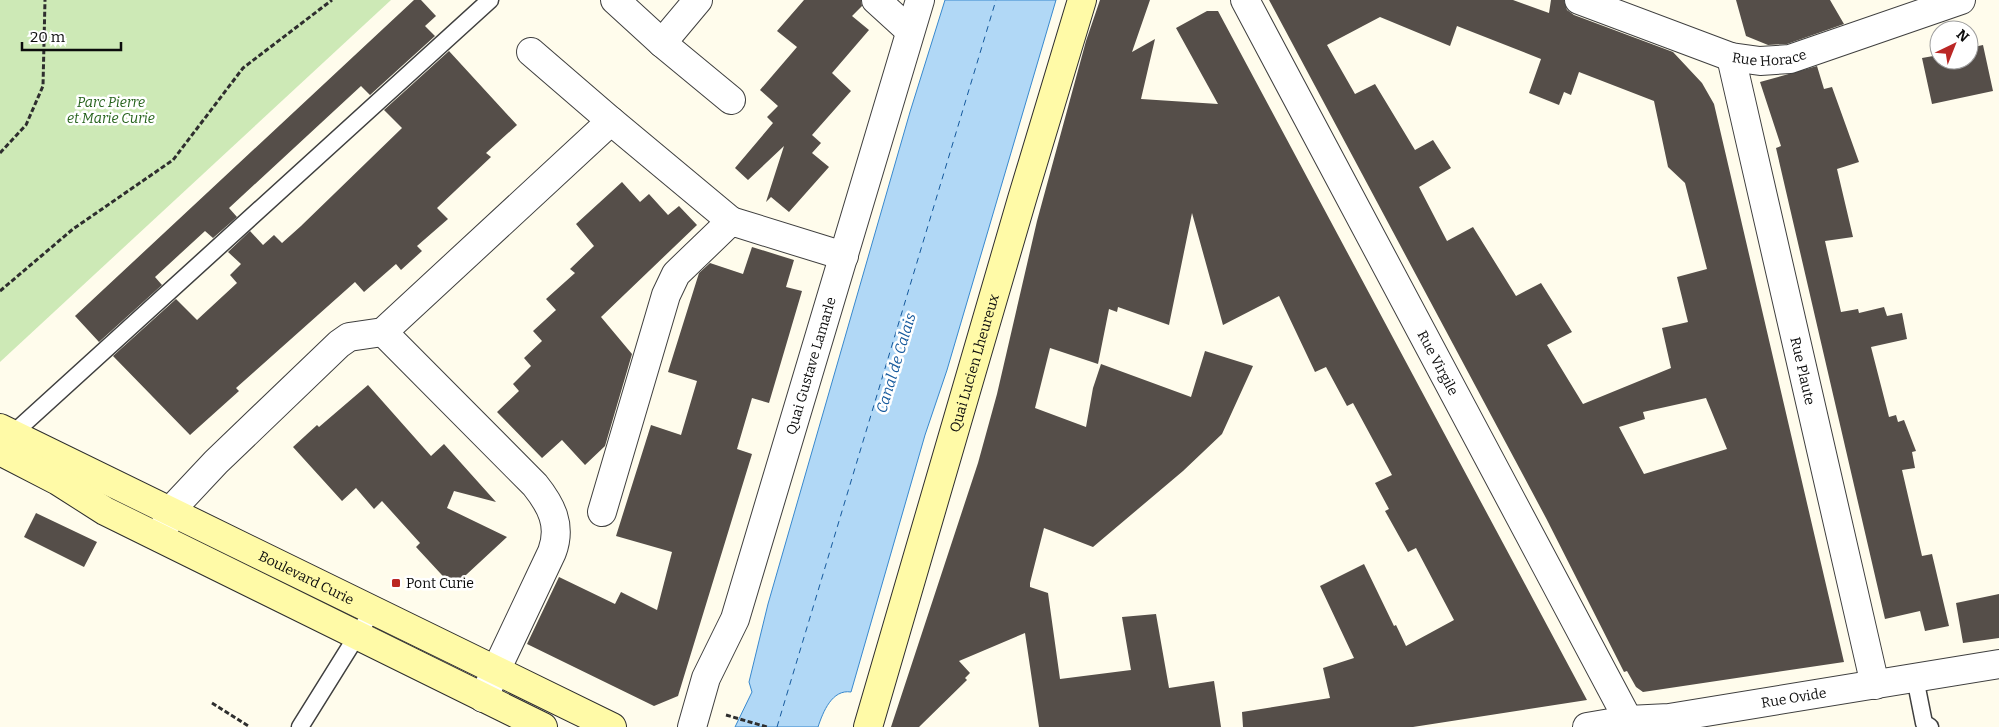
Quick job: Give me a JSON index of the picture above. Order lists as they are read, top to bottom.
{
  "streets": {
    "street": [
      "Rue Horace",
      "Quai Lucien Lheureux",
      "Rue Virgile",
      "Quai Gustave Lamarle",
      "Rue Plaute",
      "Boulevard Curie",
      "Rue Ovide"
    ]
  },
  "crossings": [
    ["Rue Horace", "Rue Plaute"],
    ["Rue Virgile", "Rue Ovide"],
    ["Rue Plaute", "Rue Ovide"]
  ],
  "water": ["Canal de Calais"],
  "parks": ["Parc Pierre et Marie Curie"],
  "places": {
    "transit": ["Pont Curie"]
  },
  "scale_bar": "20 m",
  "north": "top right"
}
